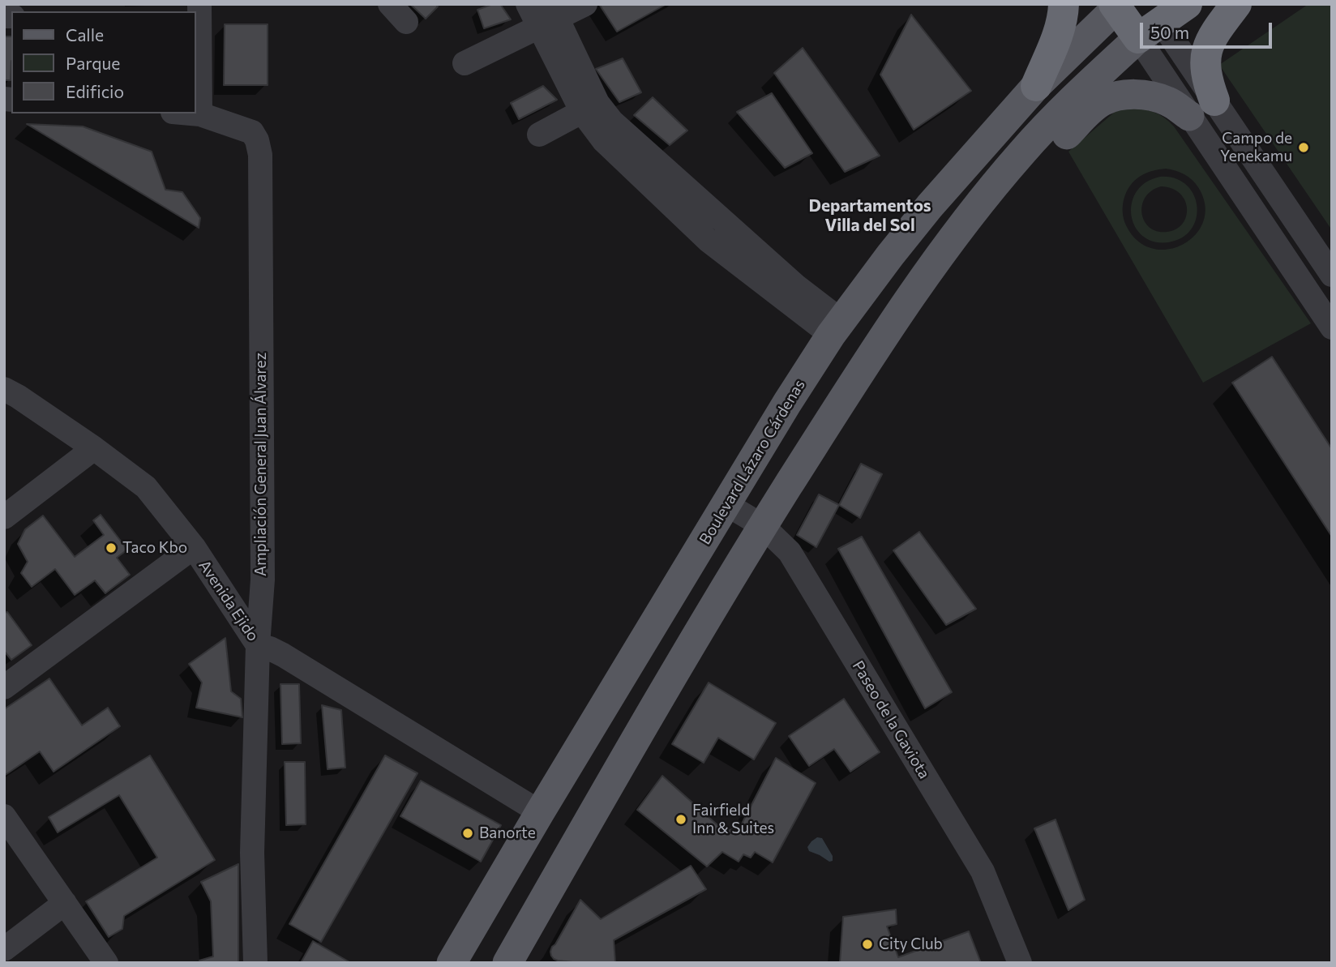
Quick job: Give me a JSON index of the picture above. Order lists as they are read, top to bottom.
{
  "streets": {
    "main road": ["Boulevard Lázaro Cárdenas"],
    "street": ["Ampliación General Juan Álvarez", "Avenida Ejido", "Paseo de la Gaviota"]
  },
  "crossings": [
    ["Boulevard Lázaro Cárdenas", "Avenida Ejido"],
    ["Boulevard Lázaro Cárdenas", "Paseo de la Gaviota"],
    ["Ampliación General Juan Álvarez", "Avenida Ejido"]
  ],
  "districts": ["Departamentos Villa del Sol"],
  "places": [
    "Campo de Yenekamu",
    "Taco Kbo",
    "Fairfield Inn & Suites",
    "Banorte",
    "City Club"
  ],
  "legend": ["Calle", "Parque", "Edificio"],
  "scale_bar": "50 m"
}
